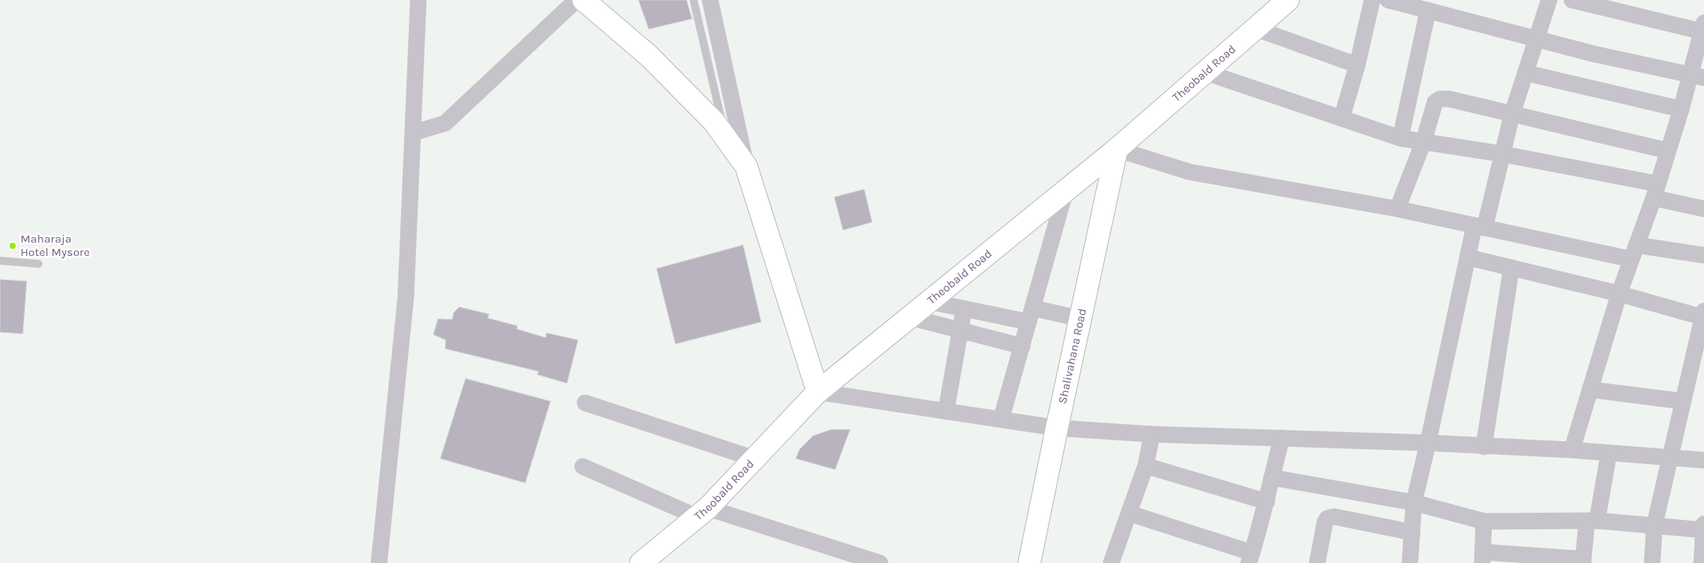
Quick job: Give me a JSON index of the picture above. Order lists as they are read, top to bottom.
{
  "streets": {
    "street": ["Theobald Road", "Shalivahana Road"]
  },
  "crossings": [
    ["Theobald Road", "Shalivahana Road"]
  ],
  "places": ["Maharaja Hotel Mysore"]
}
